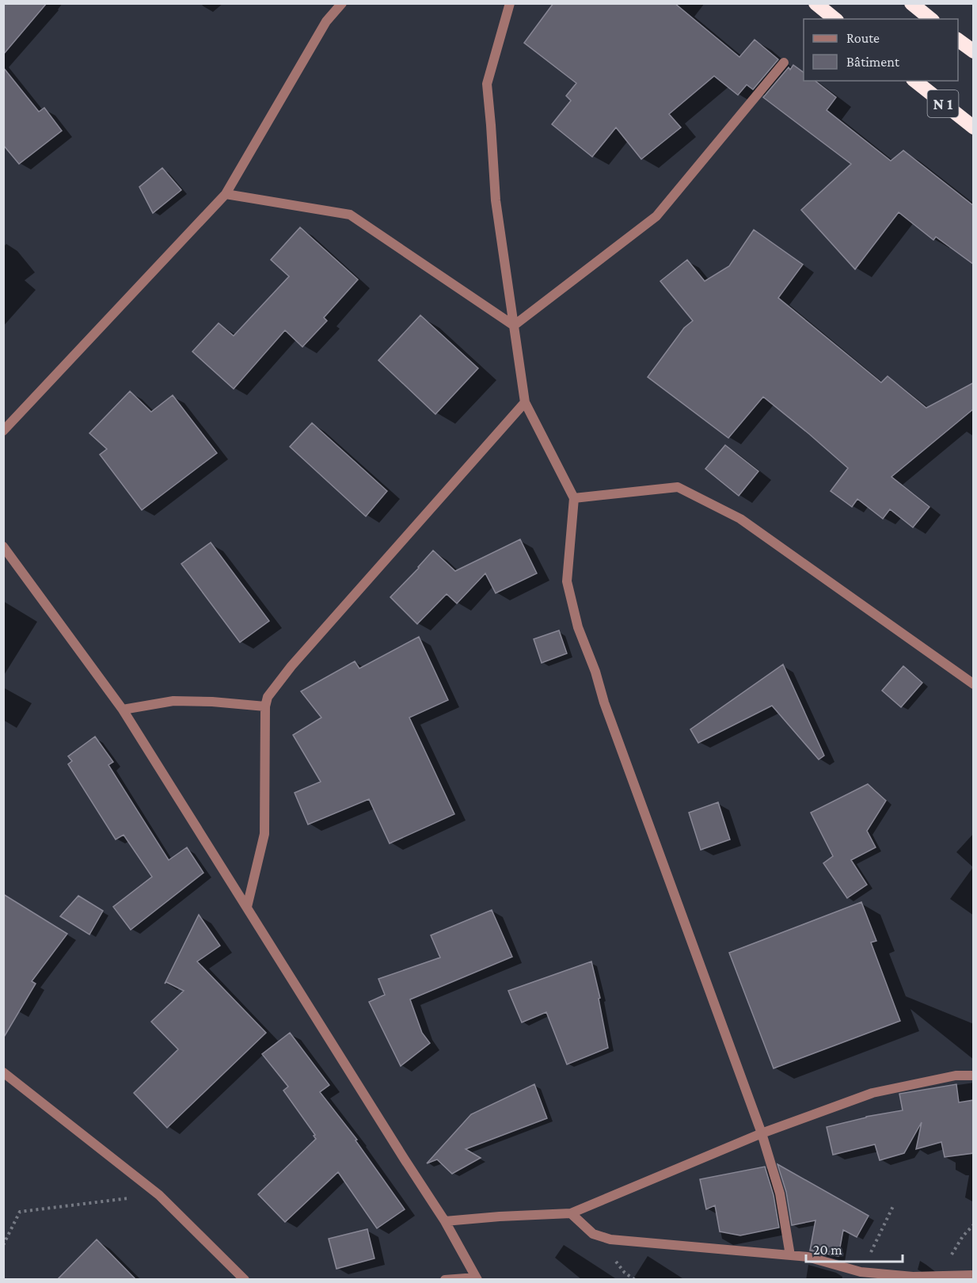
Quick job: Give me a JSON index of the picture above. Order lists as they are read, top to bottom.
{
  "streets": {
    "highway": ["N 1"]
  },
  "legend": ["Route", "Bâtiment"],
  "scale_bar": "20 m"
}
